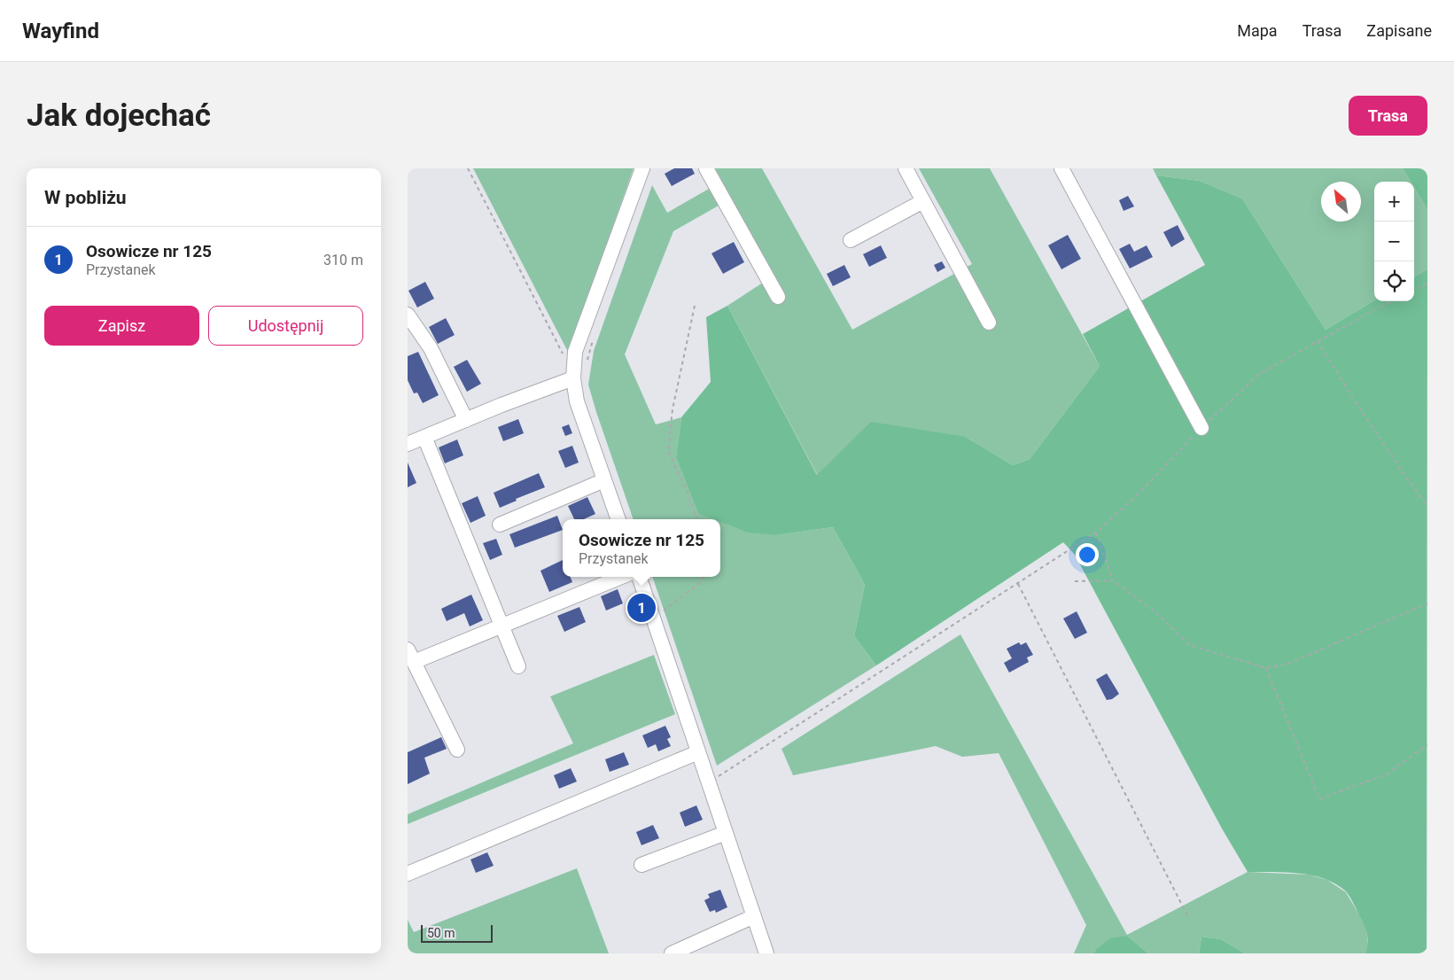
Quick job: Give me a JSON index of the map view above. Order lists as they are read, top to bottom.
{
  "scale_bar": "50 m",
  "north": "top left",
  "page": {
    "header": "Wayfind",
    "nav": ["Mapa", "Trasa", "Zapisane"],
    "buttons": [
      "Trasa",
      ["Zapisz", "Udostępnij"]
    ],
    "title": "Jak dojechać",
    "heading": "W pobliżu",
    "map_buttons": ["+", "−"],
    "list": [
      {
        "mark": "1",
        "name": "Osowicze nr 125",
        "note": "Przystanek",
        "value": "310 m"
      }
    ],
    "popup": ["Osowicze nr 125", "Przystanek"],
    "pins": "1",
    "scale": "50 m"
  }
}
